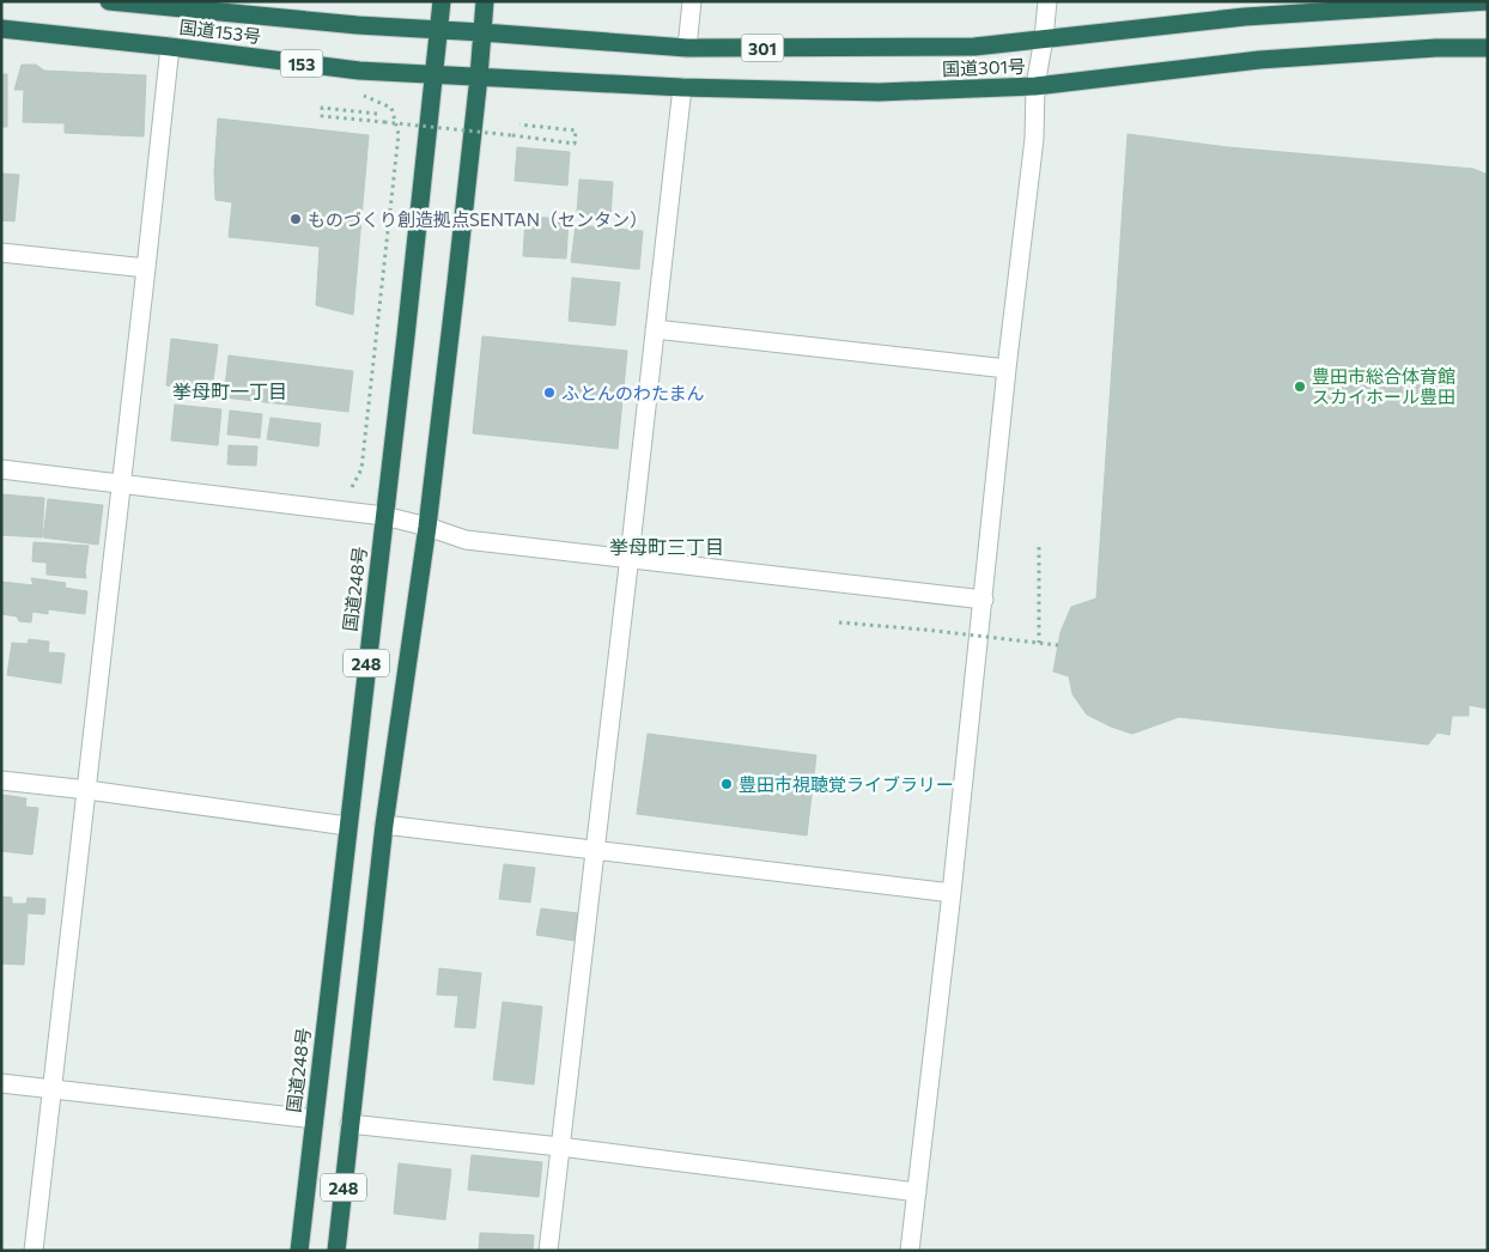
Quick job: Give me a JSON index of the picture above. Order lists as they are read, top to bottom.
{
  "streets": {
    "highway": [
      "国道153号",
      "301",
      "153",
      "国道301号",
      "国道248号",
      "248"
    ]
  },
  "crossings": [
    ["国道153号", "国道301号"],
    ["国道153号", "国道248号"],
    ["国道153号", "248"],
    ["国道301号", "248"]
  ],
  "districts": ["挙母町一丁目", "挙母町三丁目"],
  "places": [
    "ものづくり創造拠点SENTAN（センタン）",
    "豊田市総合体育館 スカイホール豊田",
    "ふとんのわたまん",
    "豊田市視聴覚ライブラリー"
  ]
}
